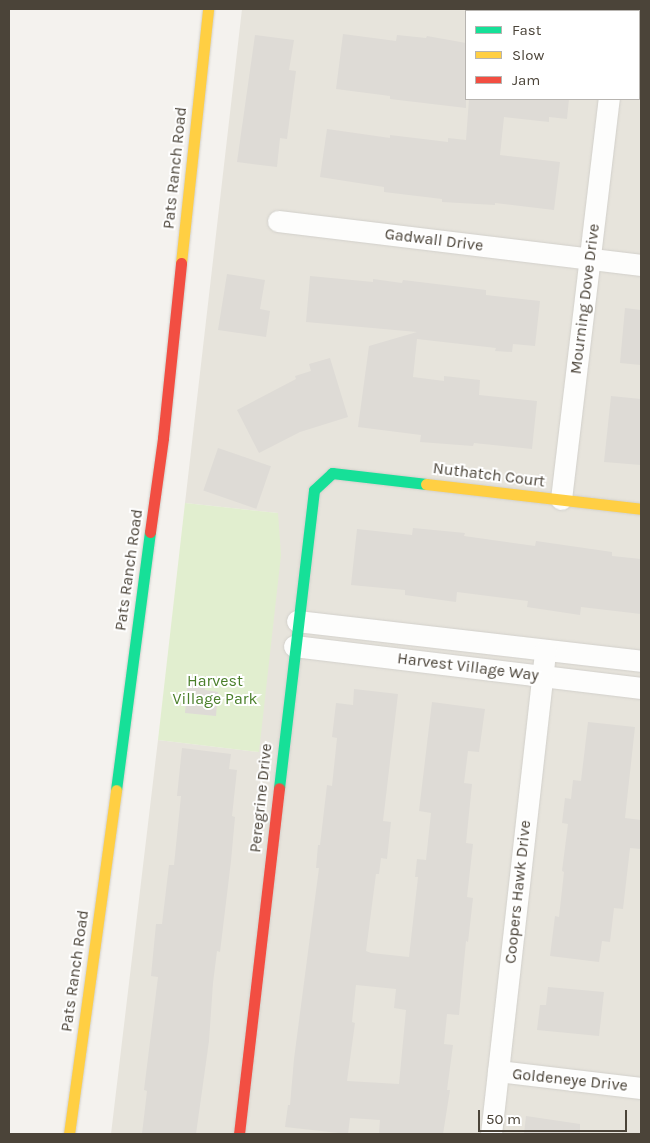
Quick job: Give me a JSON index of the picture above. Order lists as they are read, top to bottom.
{
  "streets": {
    "street": [
      "Pats Ranch Road",
      "Gadwall Drive",
      "Mourning Dove Drive",
      "Nuthatch Court",
      "Harvest Village Way",
      "Peregrine Drive",
      "Coopers Hawk Drive",
      "Goldeneye Drive"
    ]
  },
  "crossings": [
    ["Gadwall Drive", "Mourning Dove Drive"],
    ["Mourning Dove Drive", "Nuthatch Court"],
    ["Nuthatch Court", "Peregrine Drive"],
    ["Harvest Village Way", "Peregrine Drive"],
    ["Harvest Village Way", "Coopers Hawk Drive"],
    ["Coopers Hawk Drive", "Goldeneye Drive"]
  ],
  "parks": ["Harvest Village Park"],
  "legend": ["Fast", "Slow", "Jam"],
  "scale_bar": "50 m"
}
